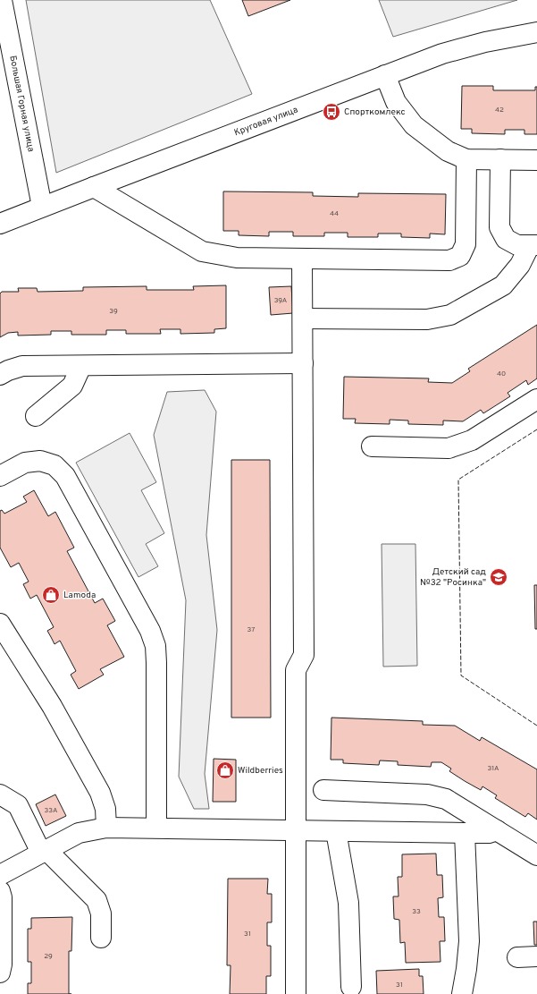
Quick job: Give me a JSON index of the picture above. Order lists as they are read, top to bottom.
{
  "streets": {
    "street": ["Большая Горная улица", "Круговая улица"]
  },
  "crossings": [
    ["Большая Горная улица", "Круговая улица"]
  ],
  "places": {
    "bus stop": ["Спорткомлекс"],
    "school or university": ["Детский сад №32 \"Росинка\""],
    "shop": ["Lamoda", "Wildberries"]
  },
  "house_numbers": [
    "42",
    "44",
    "39А",
    "39",
    "40",
    "37",
    "31А",
    "33А",
    "33",
    "31",
    "29",
    "31"
  ]
}
